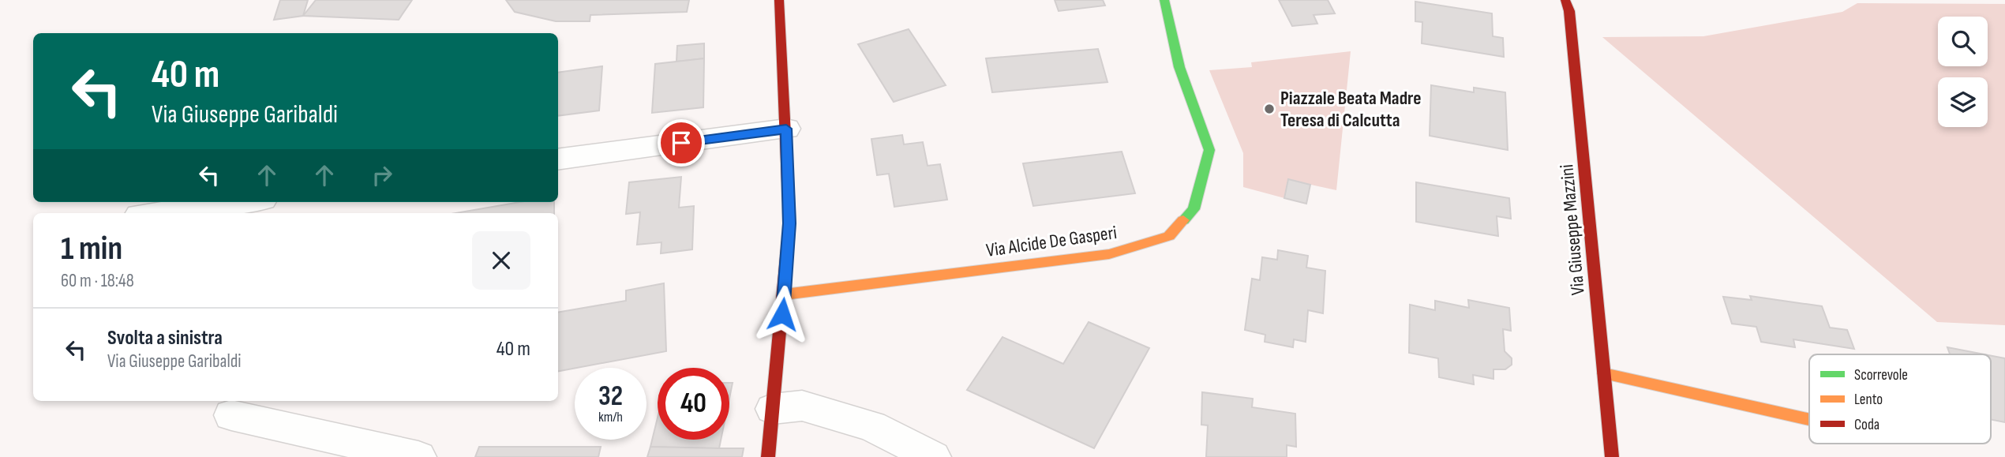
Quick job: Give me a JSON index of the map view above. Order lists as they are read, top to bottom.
{
  "streets": {
    "street": ["Via Giuseppe Mazzini", "Via Alcide De Gasperi"]
  },
  "places": ["Piazzale Beata Madre Teresa di Calcutta"],
  "legend": ["Scorrevole", "Lento", "Coda"],
  "page": {
    "turn": ["40 m", "Via Giuseppe Garibaldi"],
    "heading": ["1 min", "60 m · 18:48"],
    "list": [
      {
        "name": "Svolta a sinistra",
        "note": "Via Giuseppe Garibaldi",
        "value": "40 m"
      }
    ],
    "speed": "32 km/h",
    "limit": "40"
  }
}
